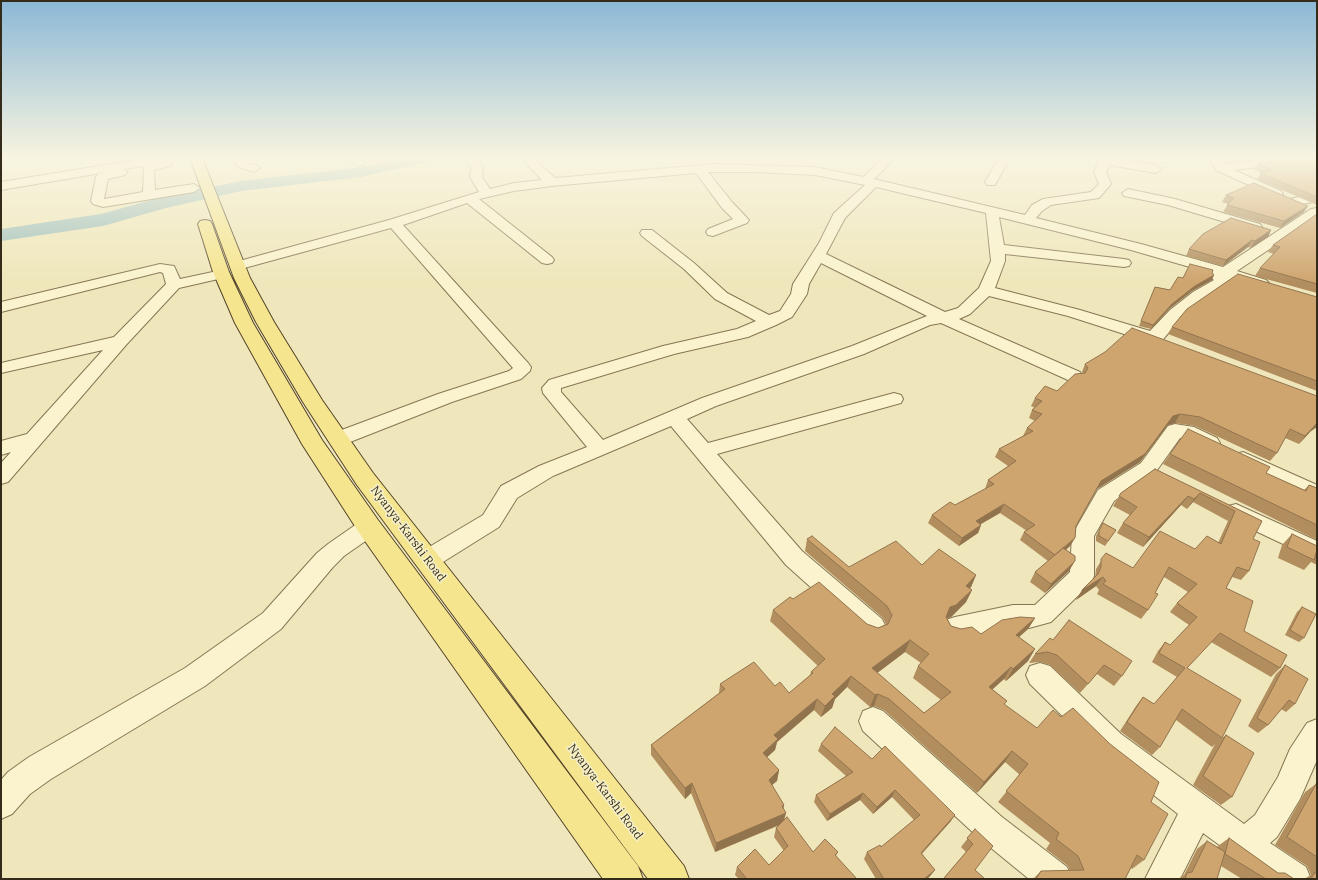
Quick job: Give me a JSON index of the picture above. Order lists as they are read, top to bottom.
{
  "streets": {
    "main road": ["Nyanya-Karshi Road"]
  }
}
